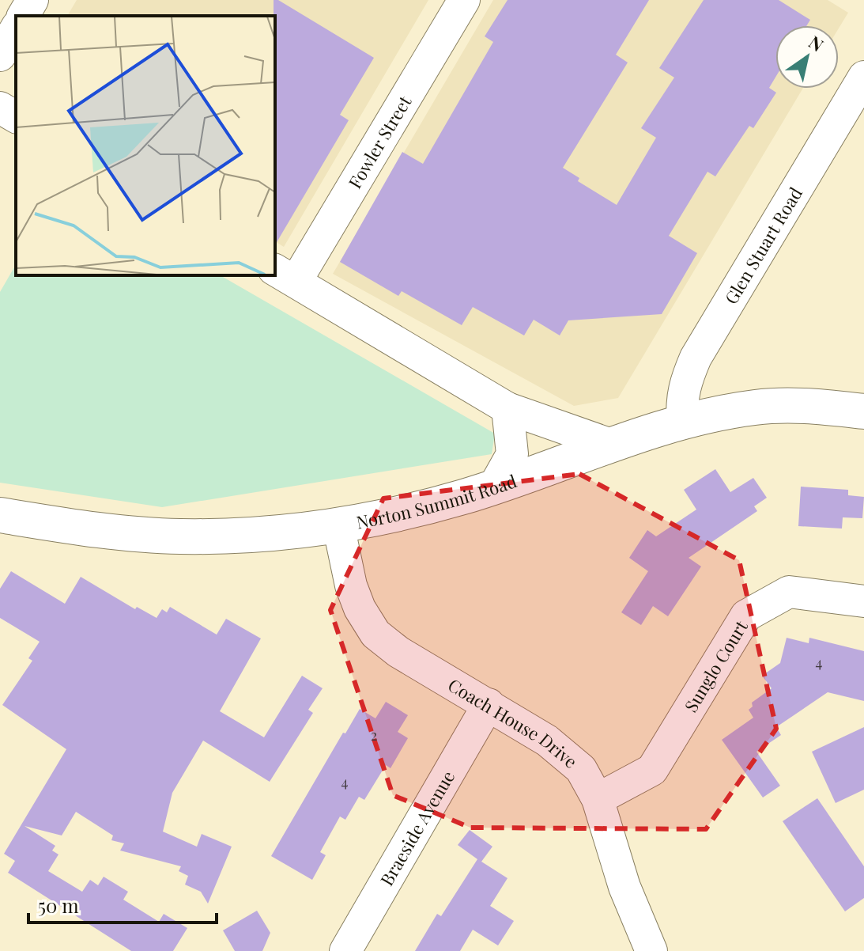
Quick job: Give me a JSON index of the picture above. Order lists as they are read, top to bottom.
{
  "streets": {
    "main road": ["Norton Summit Road"],
    "street": [
      "Fowler Street",
      "Glen Stuart Road",
      "Sunglo Court",
      "Coach House Drive",
      "Braeside Avenue"
    ]
  },
  "crossings": [
    ["Glen Stuart Road", "Norton Summit Road"],
    ["Norton Summit Road", "Coach House Drive"],
    ["Sunglo Court", "Coach House Drive"],
    ["Coach House Drive", "Braeside Avenue"]
  ],
  "house_numbers": ["4", "2", "4"],
  "scale_bar": "50 m",
  "north": "top right"
}
